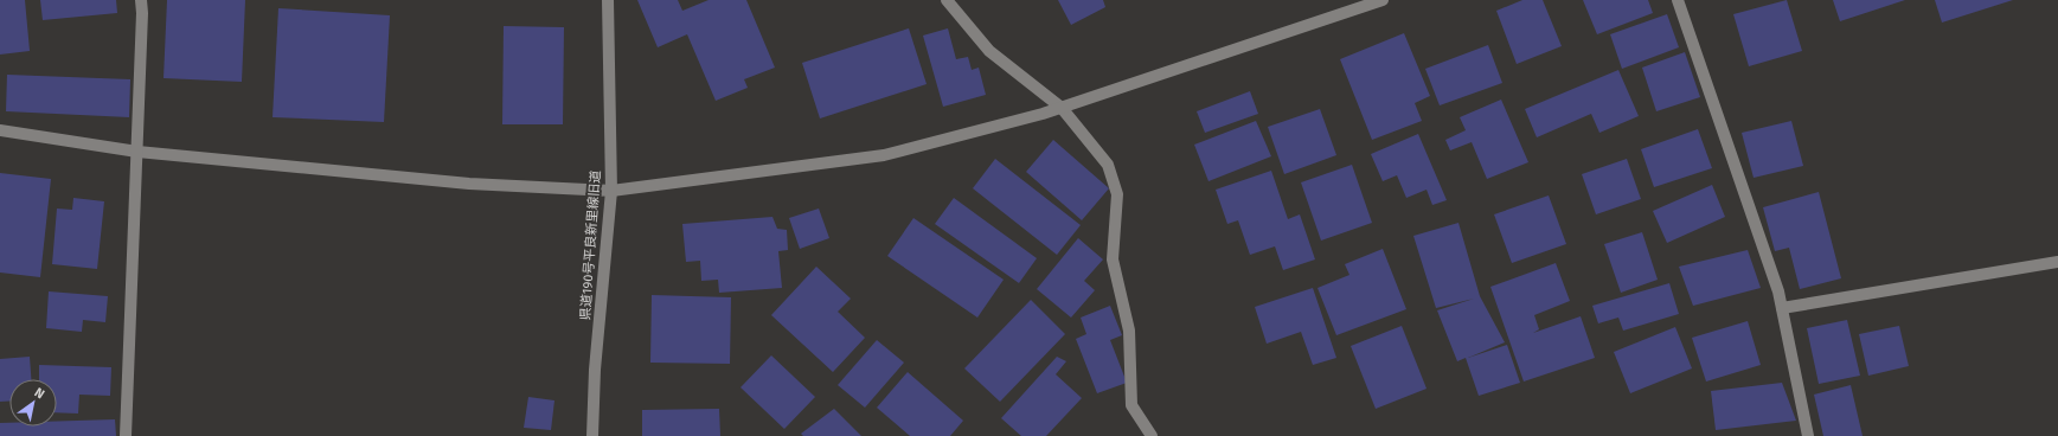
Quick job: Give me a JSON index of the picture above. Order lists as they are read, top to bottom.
{
  "streets": {
    "street": ["県道190号平良新里線旧道"]
  },
  "north": "top right"
}
